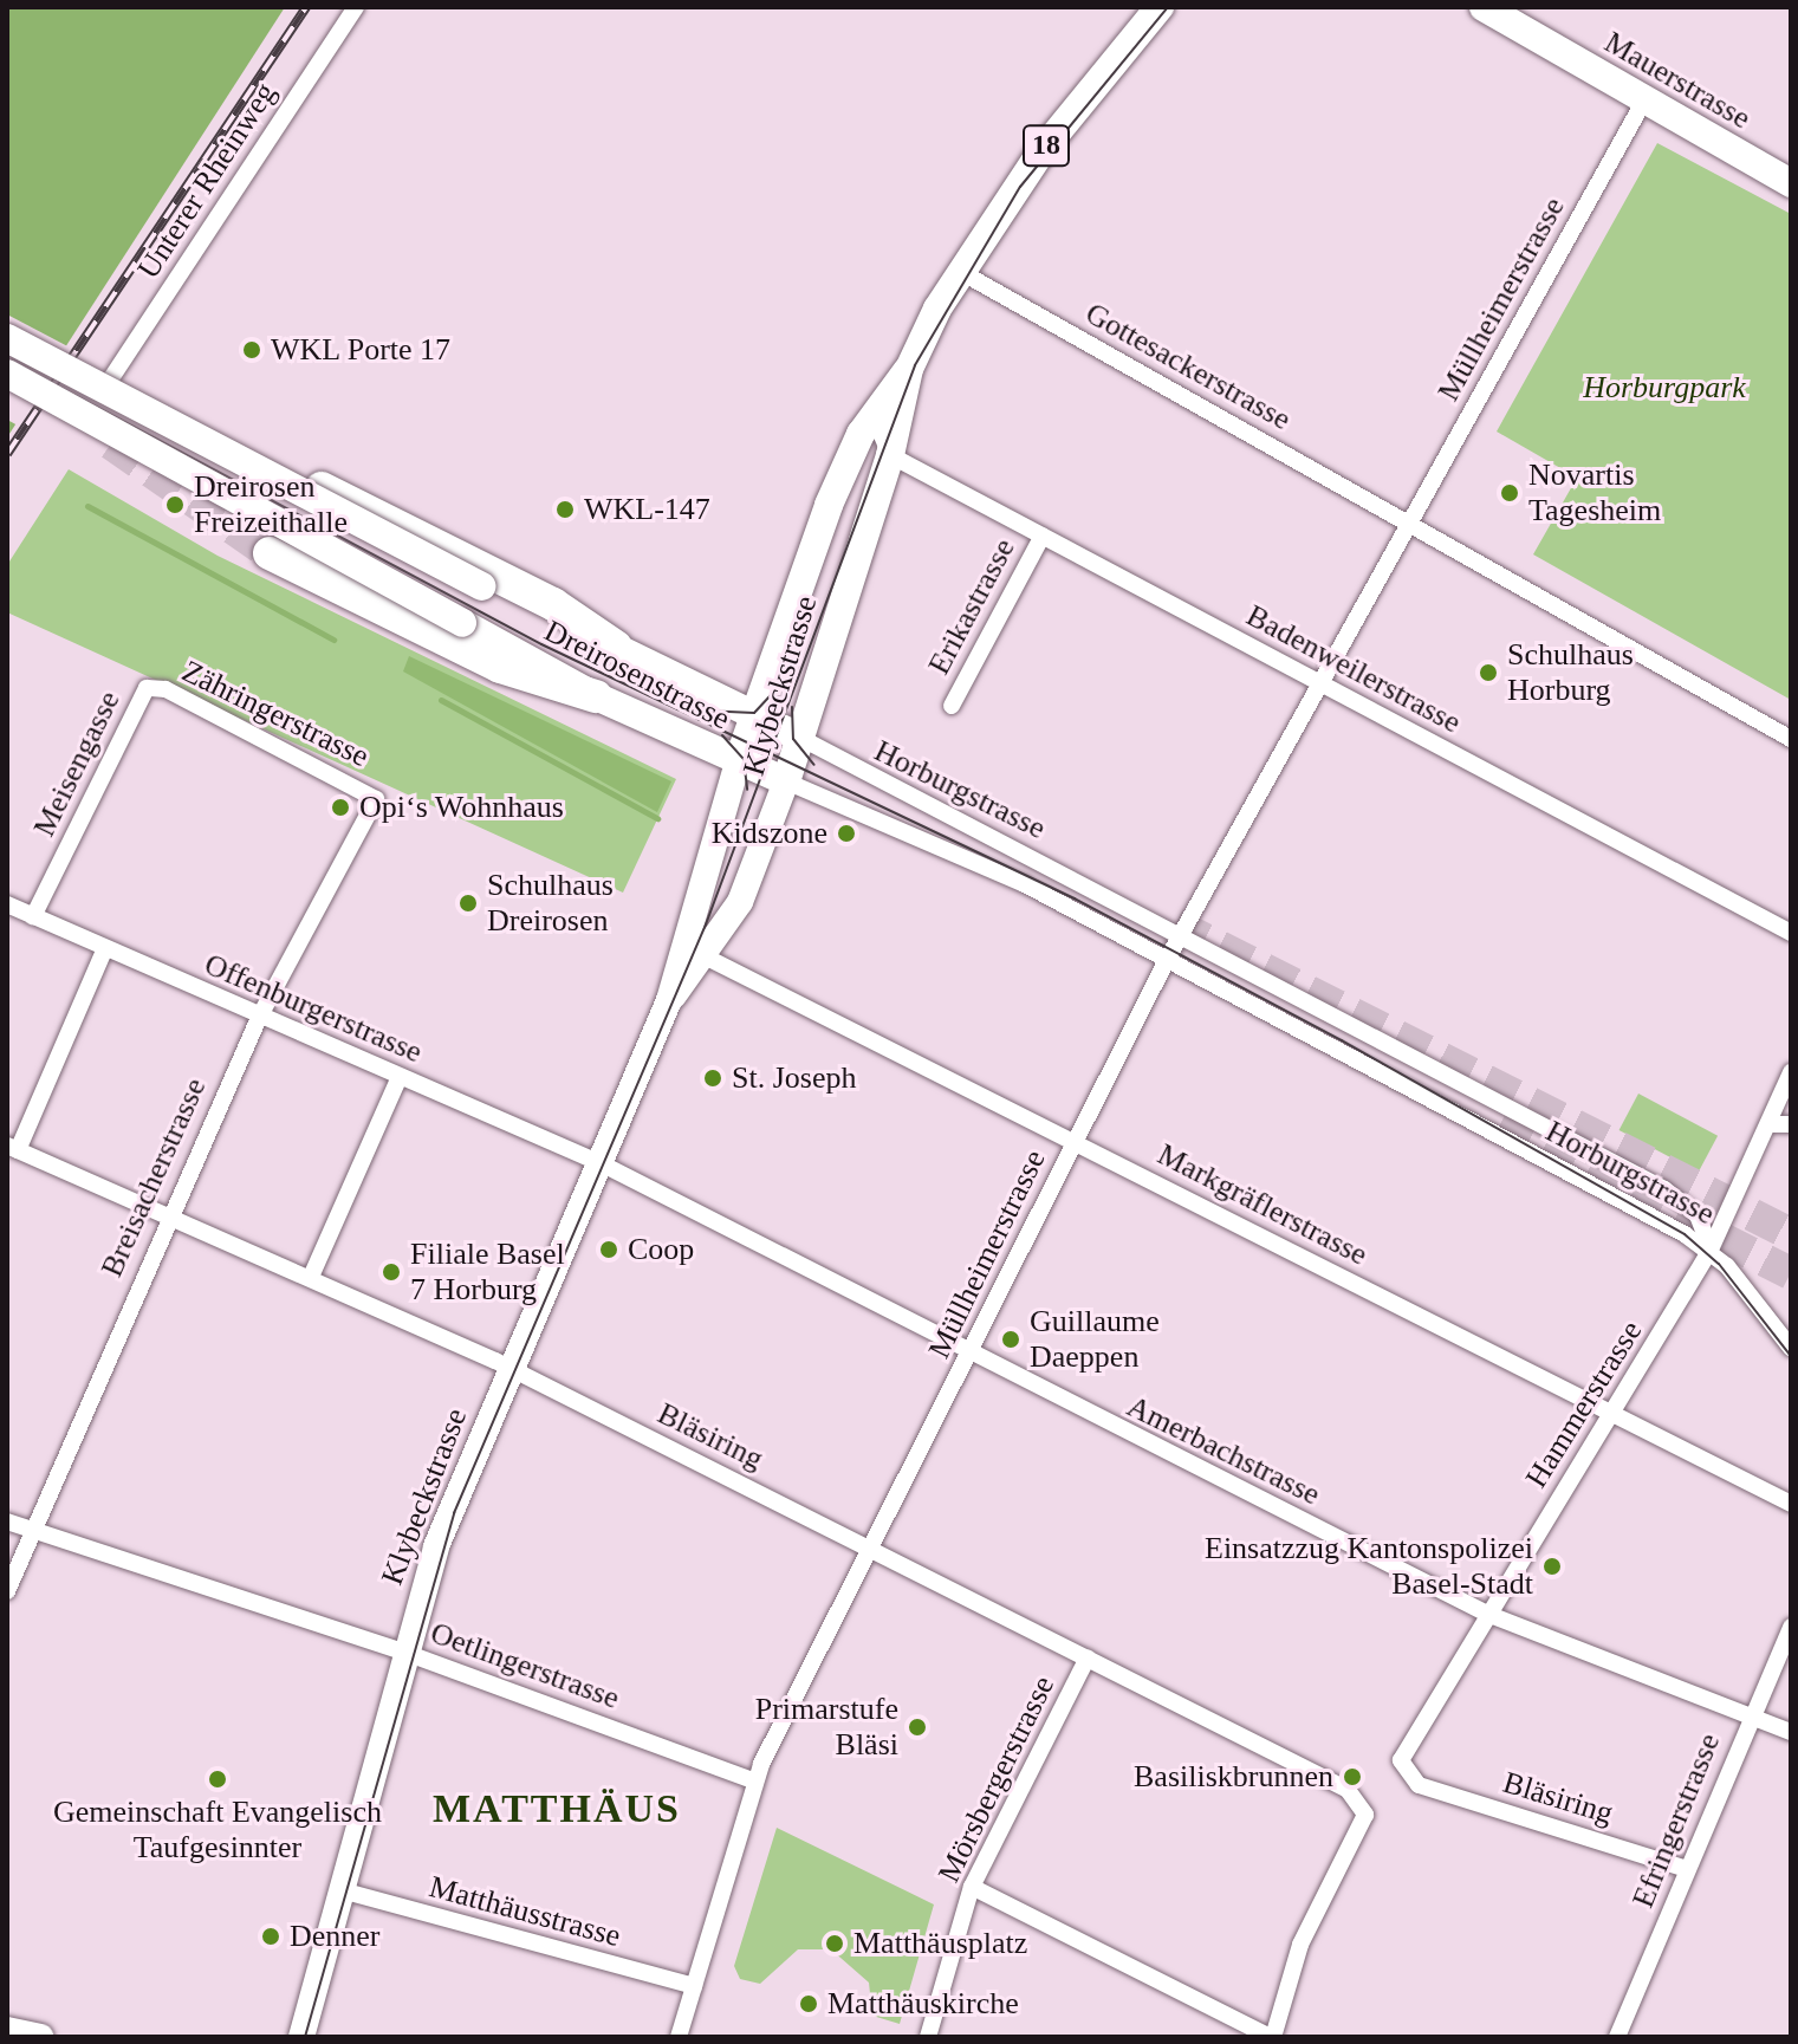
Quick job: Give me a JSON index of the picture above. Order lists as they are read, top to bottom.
{
  "streets": {
    "main road": [
      "Mauerstrasse",
      "18",
      "Dreirosenstrasse",
      "Klybeckstrasse"
    ],
    "street": [
      "Unterer Rheinweg",
      "Müllheimerstrasse",
      "Gottesackerstrasse",
      "Erikastrasse",
      "Badenweilerstrasse",
      "Zähringerstrasse",
      "Meisengasse",
      "Horburgstrasse",
      "Offenburgerstrasse",
      "Breisacherstrasse",
      "Markgräflerstrasse",
      "Hammerstrasse",
      "Bläsiring",
      "Amerbachstrasse",
      "Oetlingerstrasse",
      "Mörsbergerstrasse",
      "Efringerstrasse",
      "Matthäusstrasse"
    ]
  },
  "crossings": [
    ["Mauerstrasse", "Müllheimerstrasse"],
    ["Müllheimerstrasse", "Gottesackerstrasse"],
    ["Müllheimerstrasse", "Badenweilerstrasse"],
    ["Müllheimerstrasse", "Horburgstrasse"],
    ["Müllheimerstrasse", "Markgräflerstrasse"],
    ["Müllheimerstrasse", "Bläsiring"],
    ["Müllheimerstrasse", "Amerbachstrasse"],
    ["Müllheimerstrasse", "Oetlingerstrasse"],
    ["Müllheimerstrasse", "Matthäusstrasse"],
    ["Gottesackerstrasse", "Klybeckstrasse"],
    ["Erikastrasse", "Badenweilerstrasse"],
    ["Badenweilerstrasse", "Klybeckstrasse"],
    ["Dreirosenstrasse", "Klybeckstrasse"],
    ["Dreirosenstrasse", "Horburgstrasse"],
    ["Klybeckstrasse", "Horburgstrasse"],
    ["Klybeckstrasse", "Offenburgerstrasse"],
    ["Klybeckstrasse", "Markgräflerstrasse"],
    ["Klybeckstrasse", "Bläsiring"],
    ["Klybeckstrasse", "Amerbachstrasse"],
    ["Klybeckstrasse", "Oetlingerstrasse"],
    ["Klybeckstrasse", "Matthäusstrasse"],
    ["Zähringerstrasse", "Meisengasse"],
    ["Zähringerstrasse", "Breisacherstrasse"],
    ["Meisengasse", "Offenburgerstrasse"],
    ["Horburgstrasse", "Hammerstrasse"],
    ["Offenburgerstrasse", "Breisacherstrasse"],
    ["Offenburgerstrasse", "Amerbachstrasse"],
    ["Breisacherstrasse", "Bläsiring"],
    ["Breisacherstrasse", "Oetlingerstrasse"],
    ["Markgräflerstrasse", "Hammerstrasse"],
    ["Hammerstrasse", "Bläsiring"],
    ["Hammerstrasse", "Amerbachstrasse"],
    ["Bläsiring", "Mörsbergerstrasse"],
    ["Bläsiring", "Efringerstrasse"],
    ["Amerbachstrasse", "Efringerstrasse"]
  ],
  "districts": ["MATTHÄUS"],
  "parks": ["Horburgpark"],
  "places": [
    "WKL Porte 17",
    "Novartis Tagesheim",
    "Dreirosen Freizeithalle",
    "WKL-147",
    "Schulhaus Horburg",
    "Opi‘s Wohnhaus",
    "Kidszone",
    "Schulhaus Dreirosen",
    "St. Joseph",
    "Coop",
    "Filiale Basel 7 Horburg",
    "Guillaume Daeppen",
    "Einsatzzug Kantonspolizei Basel-Stadt",
    "Primarstufe Bläsi",
    "Basiliskbrunnen",
    "Gemeinschaft Evangelisch Taufgesinnter",
    "Denner",
    "Matthäusplatz",
    "Matthäuskirche"
  ]
}
